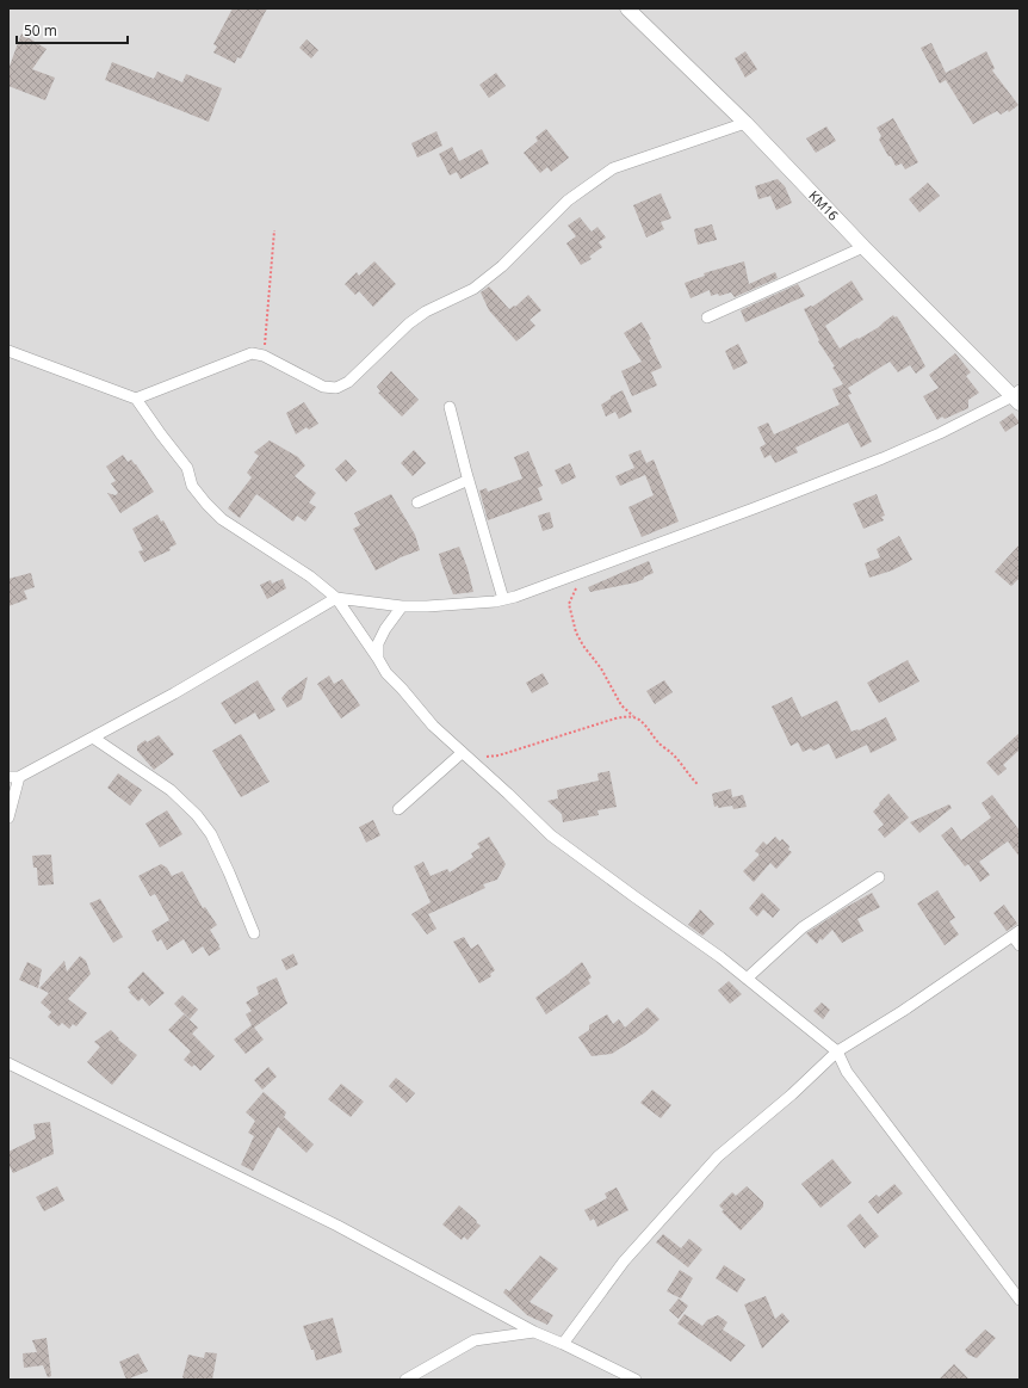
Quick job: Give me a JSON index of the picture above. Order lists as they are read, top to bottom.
{
  "streets": {
    "street": ["KM16"]
  },
  "scale_bar": "50 m"
}
